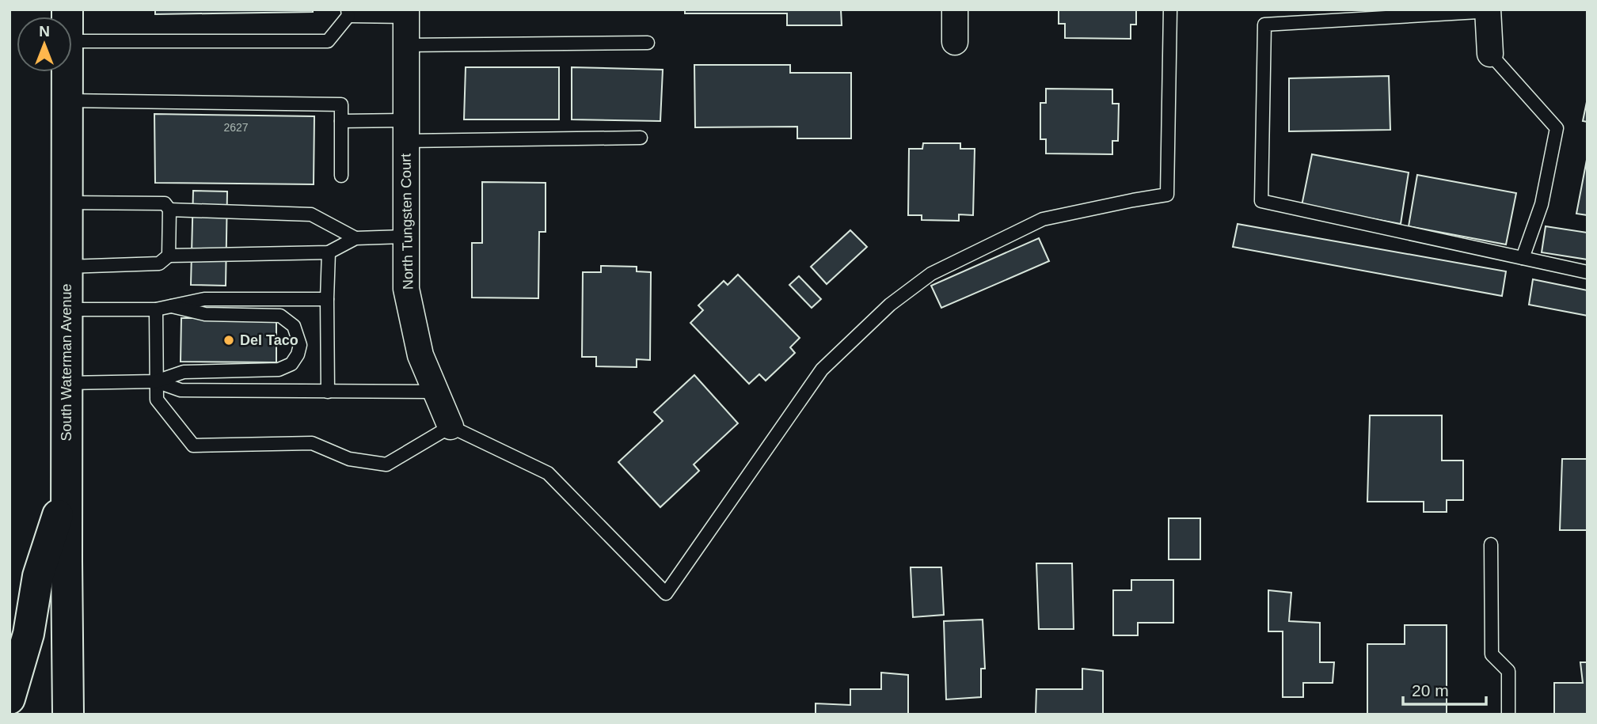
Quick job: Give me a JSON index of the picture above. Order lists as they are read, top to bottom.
{
  "streets": {
    "main road": ["South Waterman Avenue"],
    "street": ["North Tungsten Court"]
  },
  "places": ["Del Taco"],
  "house_numbers": ["2627"],
  "scale_bar": "20 m",
  "north": "top"
}
